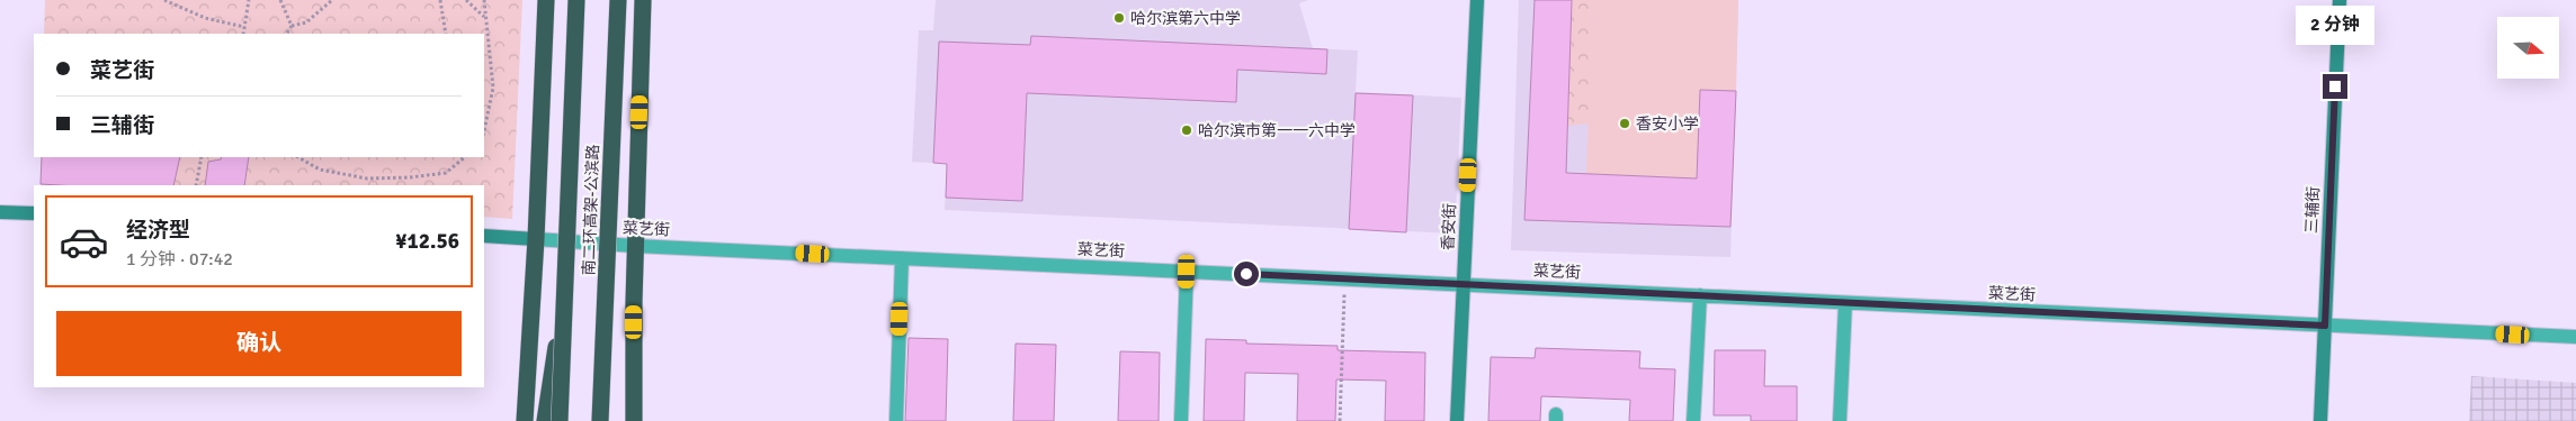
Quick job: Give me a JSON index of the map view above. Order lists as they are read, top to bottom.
{
  "streets": {
    "highway": ["南二环高架-公滨路"],
    "street": ["三辅街", "香安街", "菜艺街"]
  },
  "crossings": [
    ["三辅街", "菜艺街"],
    ["香安街", "菜艺街"]
  ],
  "places": ["哈尔滨第六中学", "香安小学", "哈尔滨市第一一六中学"],
  "north": "right",
  "page": {
    "bubble": "2 分钟",
    "banner": ["菜艺街", "三辅街"],
    "list": [
      {
        "name": "经济型",
        "note": "1 分钟 · 07:42",
        "value": "¥12.56"
      }
    ],
    "buttons": "确认"
  }
}
